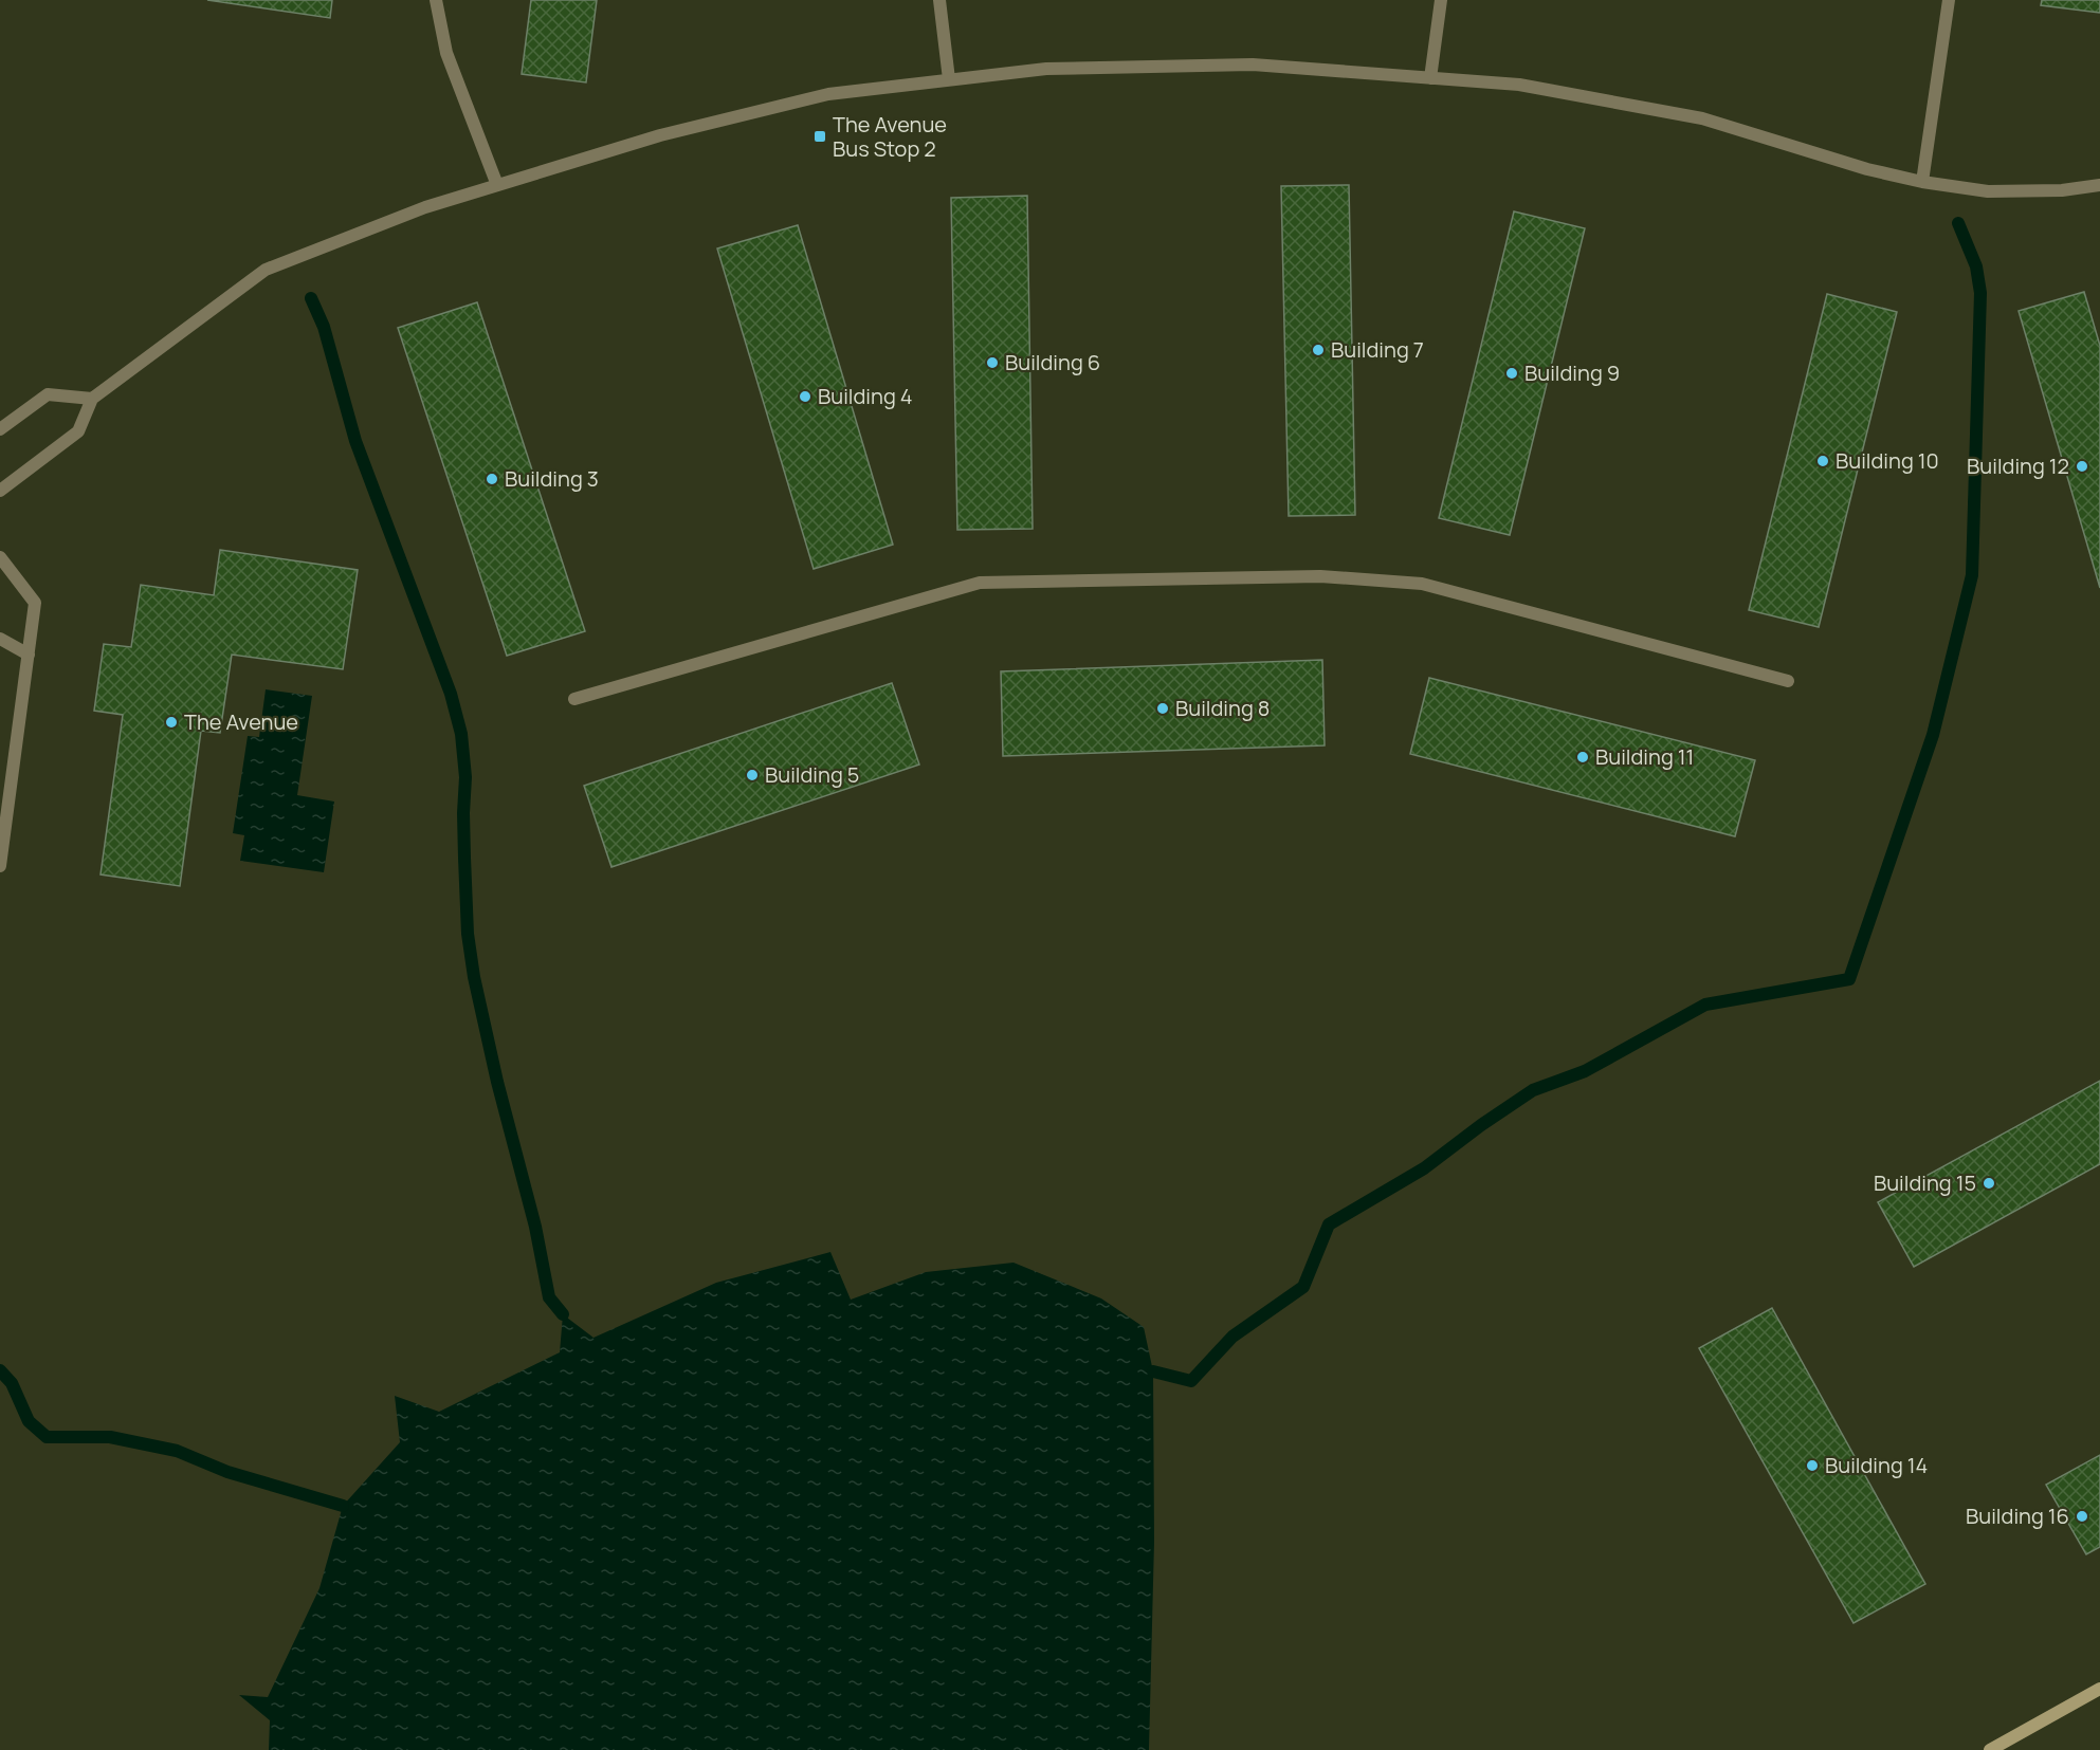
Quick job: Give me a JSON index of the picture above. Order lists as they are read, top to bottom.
{
  "places": {
    "transit": ["The Avenue Bus Stop 2"],
    "other": [
      "Building 7",
      "Building 6",
      "Building 9",
      "Building 4",
      "Building 10",
      "Building 12",
      "Building 3",
      "Building 8",
      "The Avenue",
      "Building 11",
      "Building 5",
      "Building 15",
      "Building 14",
      "Building 16"
    ]
  }
}
